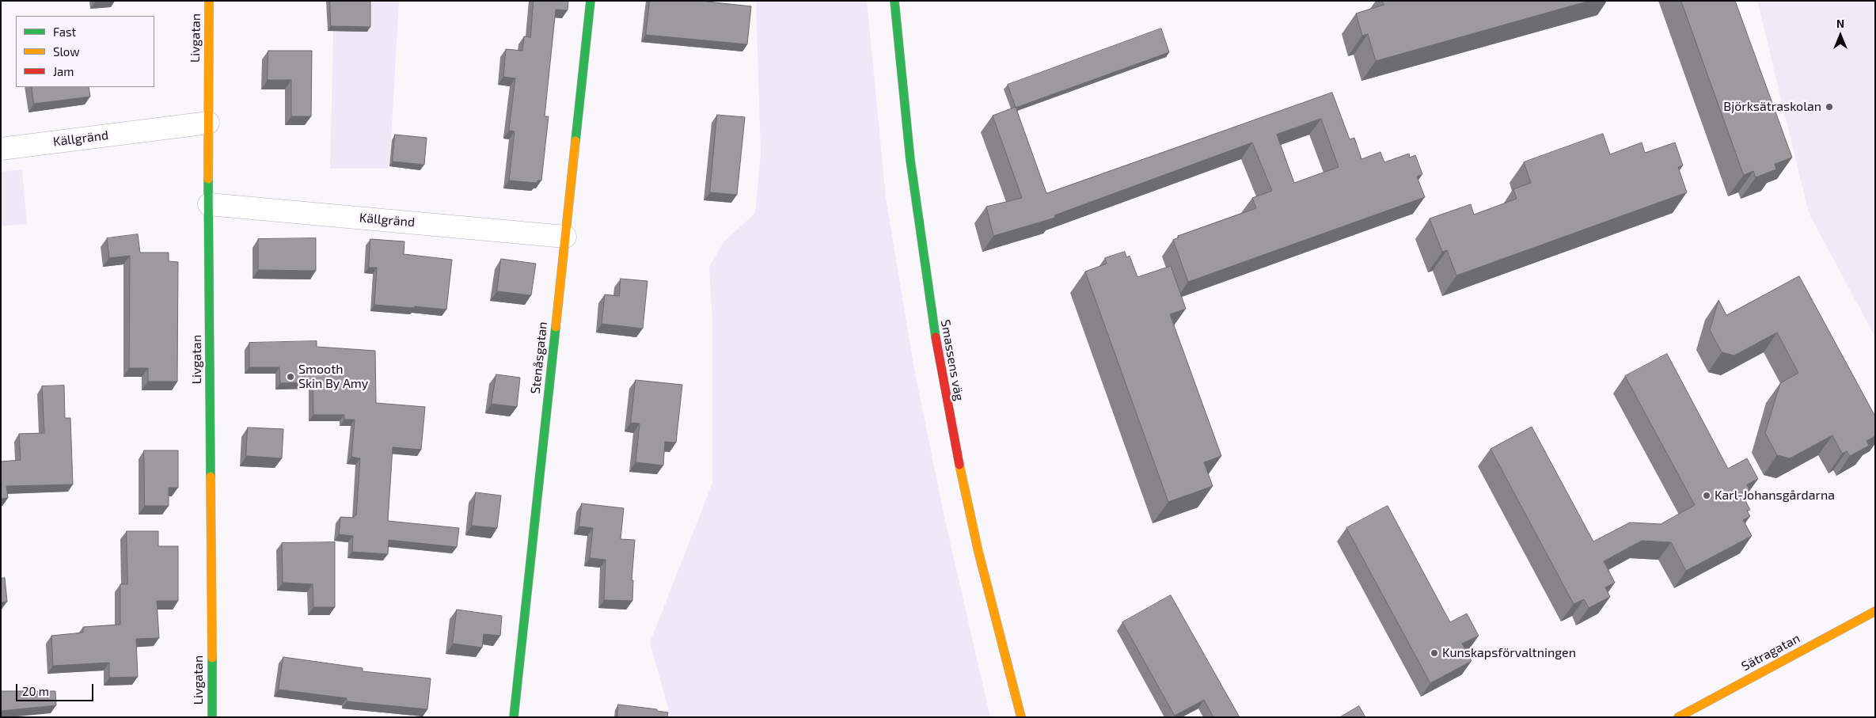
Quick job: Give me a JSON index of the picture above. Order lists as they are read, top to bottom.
{
  "streets": {
    "street": [
      "Livgatan",
      "Källgränd",
      "Stenåsgatan",
      "Smassens väg",
      "Sätragatan"
    ]
  },
  "crossings": [
    ["Livgatan", "Källgränd"],
    ["Källgränd", "Stenåsgatan"]
  ],
  "places": [
    "Björksätraskolan",
    "Smooth Skin By Amy",
    "Karl-Johansgårdarna",
    "Kunskapsförvaltningen"
  ],
  "legend": ["Fast", "Slow", "Jam"],
  "scale_bar": "20 m",
  "north": "top"
}
